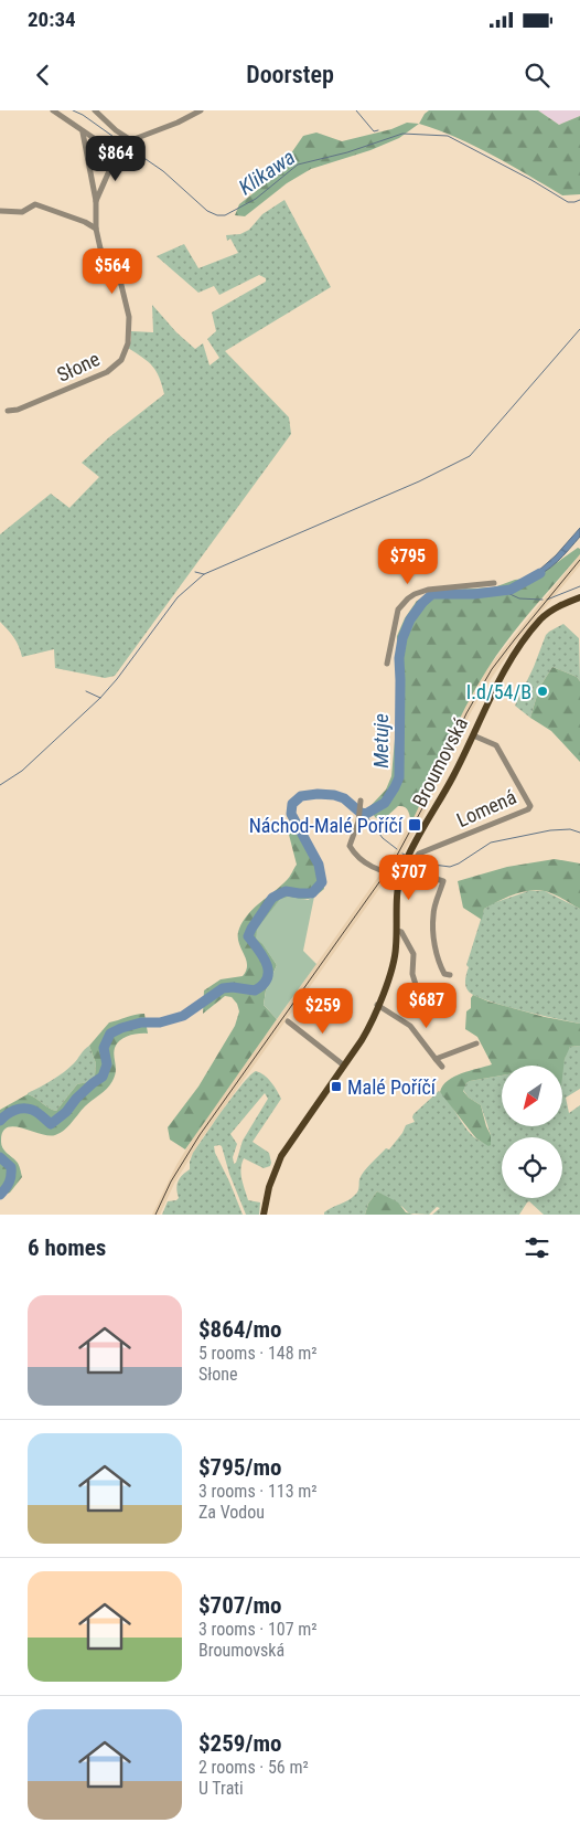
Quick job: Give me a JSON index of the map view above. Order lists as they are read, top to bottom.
{
  "streets": {
    "main road": ["Broumovská"],
    "street": ["Słone", "Lomená"]
  },
  "crossings": [
    ["Broumovská", "Lomená"]
  ],
  "water": ["Klikawa", "Metuje"],
  "places": {
    "other": ["I.d/54/B"],
    "transit": ["Náchod-Malé Poříčí", "Malé Poříčí"]
  },
  "north": "bottom left",
  "page": {
    "status": "20:34",
    "header": "Doorstep",
    "price": [
      "$864",
      "$564",
      "$795",
      "$707",
      "$687",
      "$259"
    ],
    "heading": "6 homes",
    "list": [
      {
        "name": "$864/mo",
        "note": "5 rooms · 148 m² · Słone"
      },
      {
        "name": "$795/mo",
        "note": "3 rooms · 113 m² · Za Vodou"
      },
      {
        "name": "$707/mo",
        "note": "3 rooms · 107 m² · Broumovská"
      },
      {
        "name": "$259/mo",
        "note": "2 rooms · 56 m² · U Trati"
      }
    ]
  }
}
